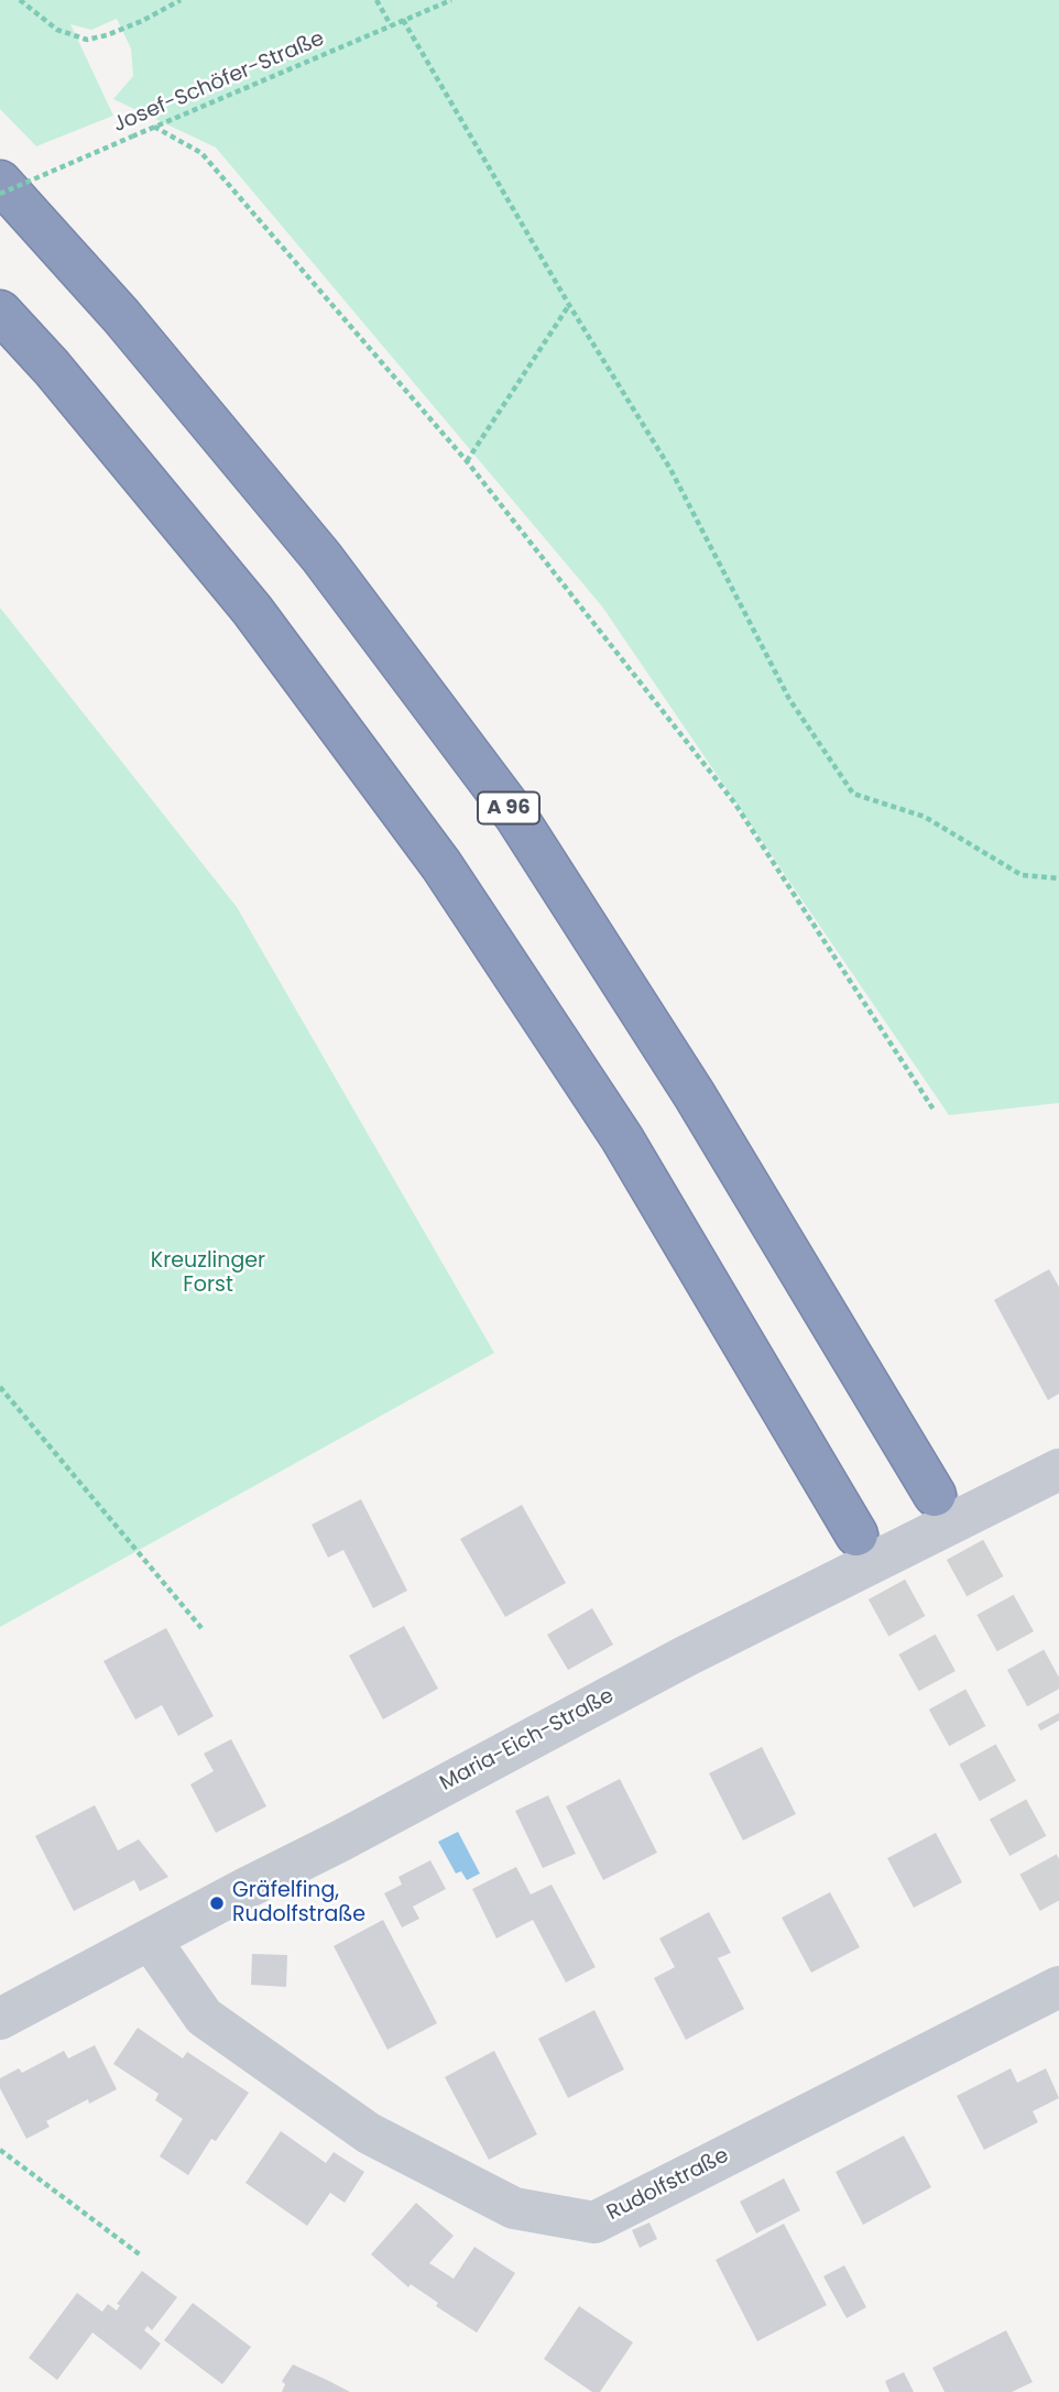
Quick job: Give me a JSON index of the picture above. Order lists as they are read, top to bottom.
{
  "streets": {
    "highway": ["A 96"],
    "street": ["Maria-Eich-Straße", "Rudolfstraße"],
    "path": ["Josef-Schöfer-Straße"]
  },
  "crossings": [
    ["Maria-Eich-Straße", "Rudolfstraße"]
  ],
  "parks": ["Kreuzlinger Forst"],
  "places": ["Gräfelfing, Rudolfstraße"]
}
